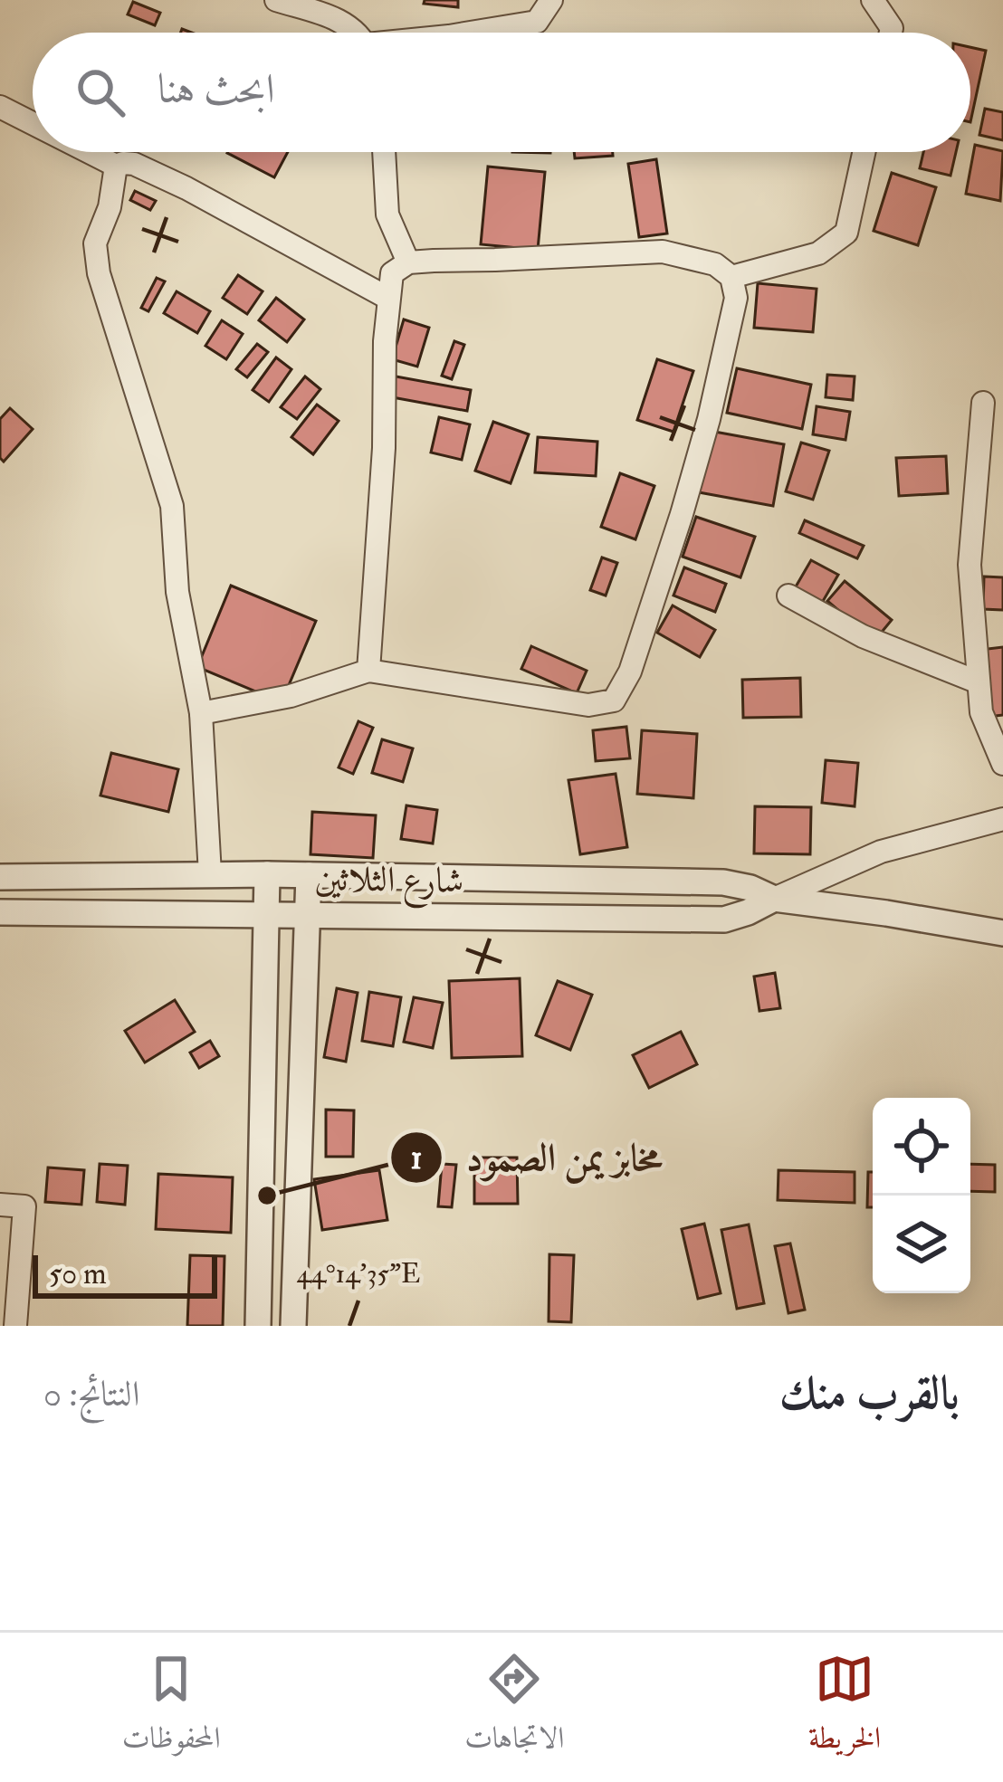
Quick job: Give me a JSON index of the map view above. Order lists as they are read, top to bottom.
{
  "streets": {
    "street": ["شارع الثلاثين"]
  },
  "places": ["مخابز يمن الصمود"],
  "scale_bar": "50 m",
  "page": {
    "search": "ابحث هنا",
    "scale": "50 m",
    "heading": ["بالقرب منك", "النتائج: 0"],
    "nav": ["الخريطة", "الاتجاهات", "المحفوظات"]
  },
  "coordinates": ["44°14'35\"E"]
}
